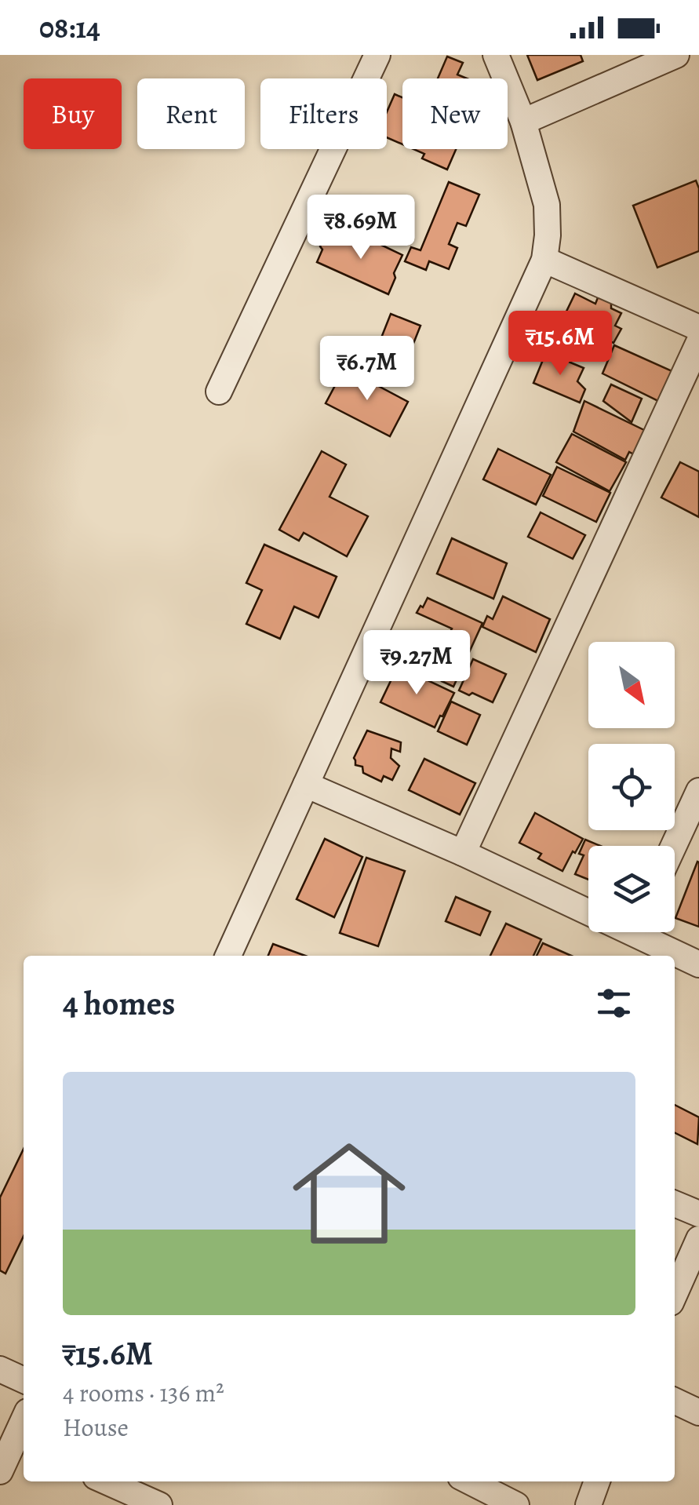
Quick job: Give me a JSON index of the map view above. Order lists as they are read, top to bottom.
{
  "north": "bottom right",
  "page": {
    "status": "08:14",
    "chip": [
      "Buy",
      "Rent",
      "Filters",
      "New"
    ],
    "price": [
      "₹8.69M",
      "₹15.6M",
      "₹6.7M",
      "₹9.27M"
    ],
    "heading": "4 homes",
    "list": [
      {
        "name": "₹15.6M",
        "note": "4 rooms · 136 m² · House"
      }
    ]
  }
}
